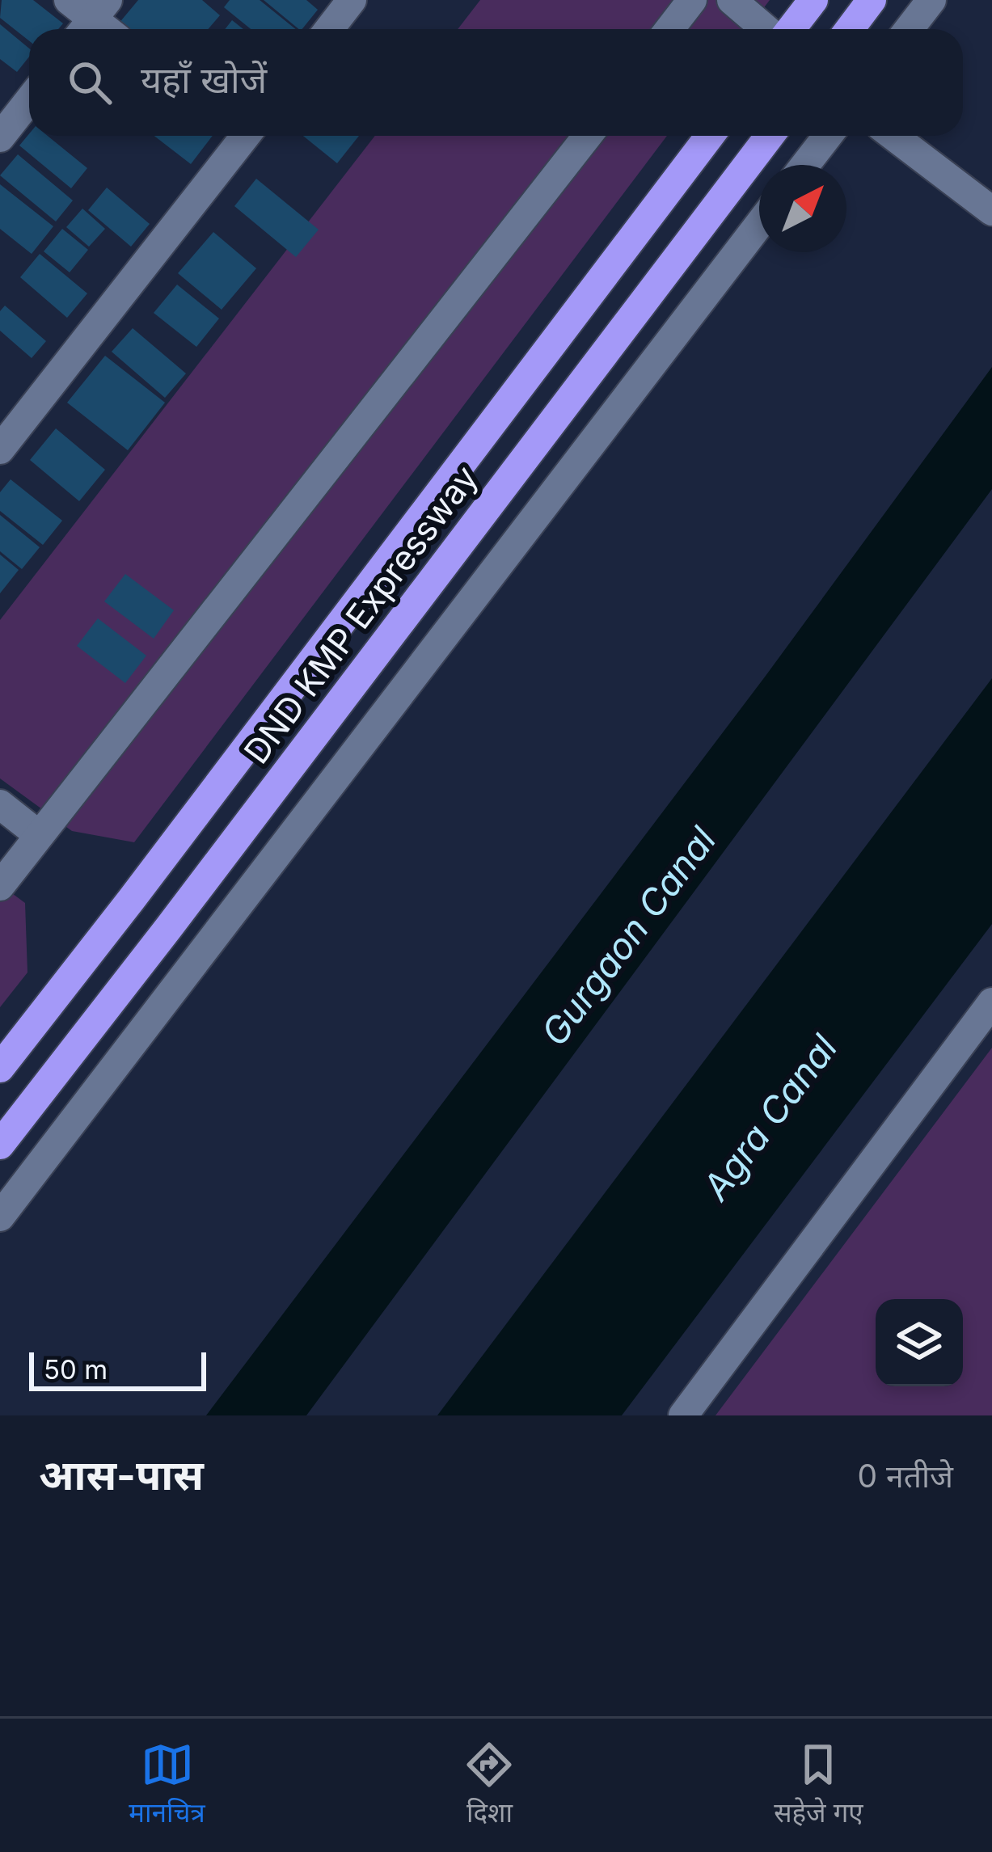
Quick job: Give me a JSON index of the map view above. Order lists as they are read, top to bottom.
{
  "streets": {
    "highway": ["DND KMP Expressway"]
  },
  "water": ["Gurgaon Canal", "Agra Canal"],
  "scale_bar": "50 m",
  "north": "top right",
  "page": {
    "search": "यहाँ खोजें",
    "scale": "50 m",
    "heading": ["आस-पास", "0 नतीजे"],
    "nav": ["मानचित्र", "दिशा", "सहेजे गए"]
  }
}
